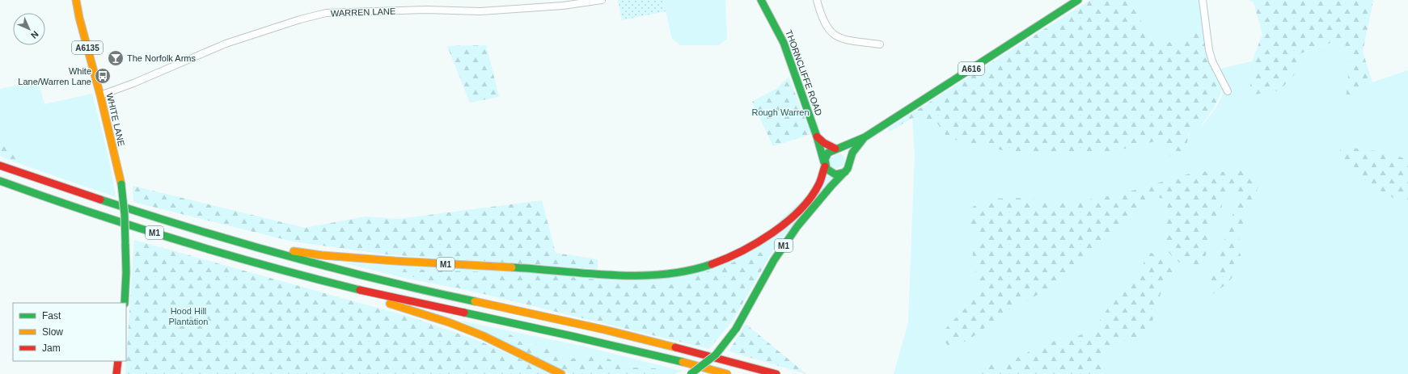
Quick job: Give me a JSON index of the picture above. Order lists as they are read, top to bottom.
{
  "streets": {
    "main road": [
      "A6135",
      "A616",
      "THORNCLIFFE ROAD",
      "WHITE LANE",
      "M1"
    ],
    "street": ["WARREN LANE"]
  },
  "crossings": [
    ["WARREN LANE", "WHITE LANE"],
    ["A616", "THORNCLIFFE ROAD"],
    ["A616", "M1"],
    ["THORNCLIFFE ROAD", "M1"]
  ],
  "parks": ["Rough Warren", "Hood Hill Plantation"],
  "places": {
    "bar": ["The Norfolk Arms"],
    "bus stop": ["White Lane/Warren Lane"]
  },
  "legend": ["Fast", "Slow", "Jam"],
  "north": "bottom right"
}
